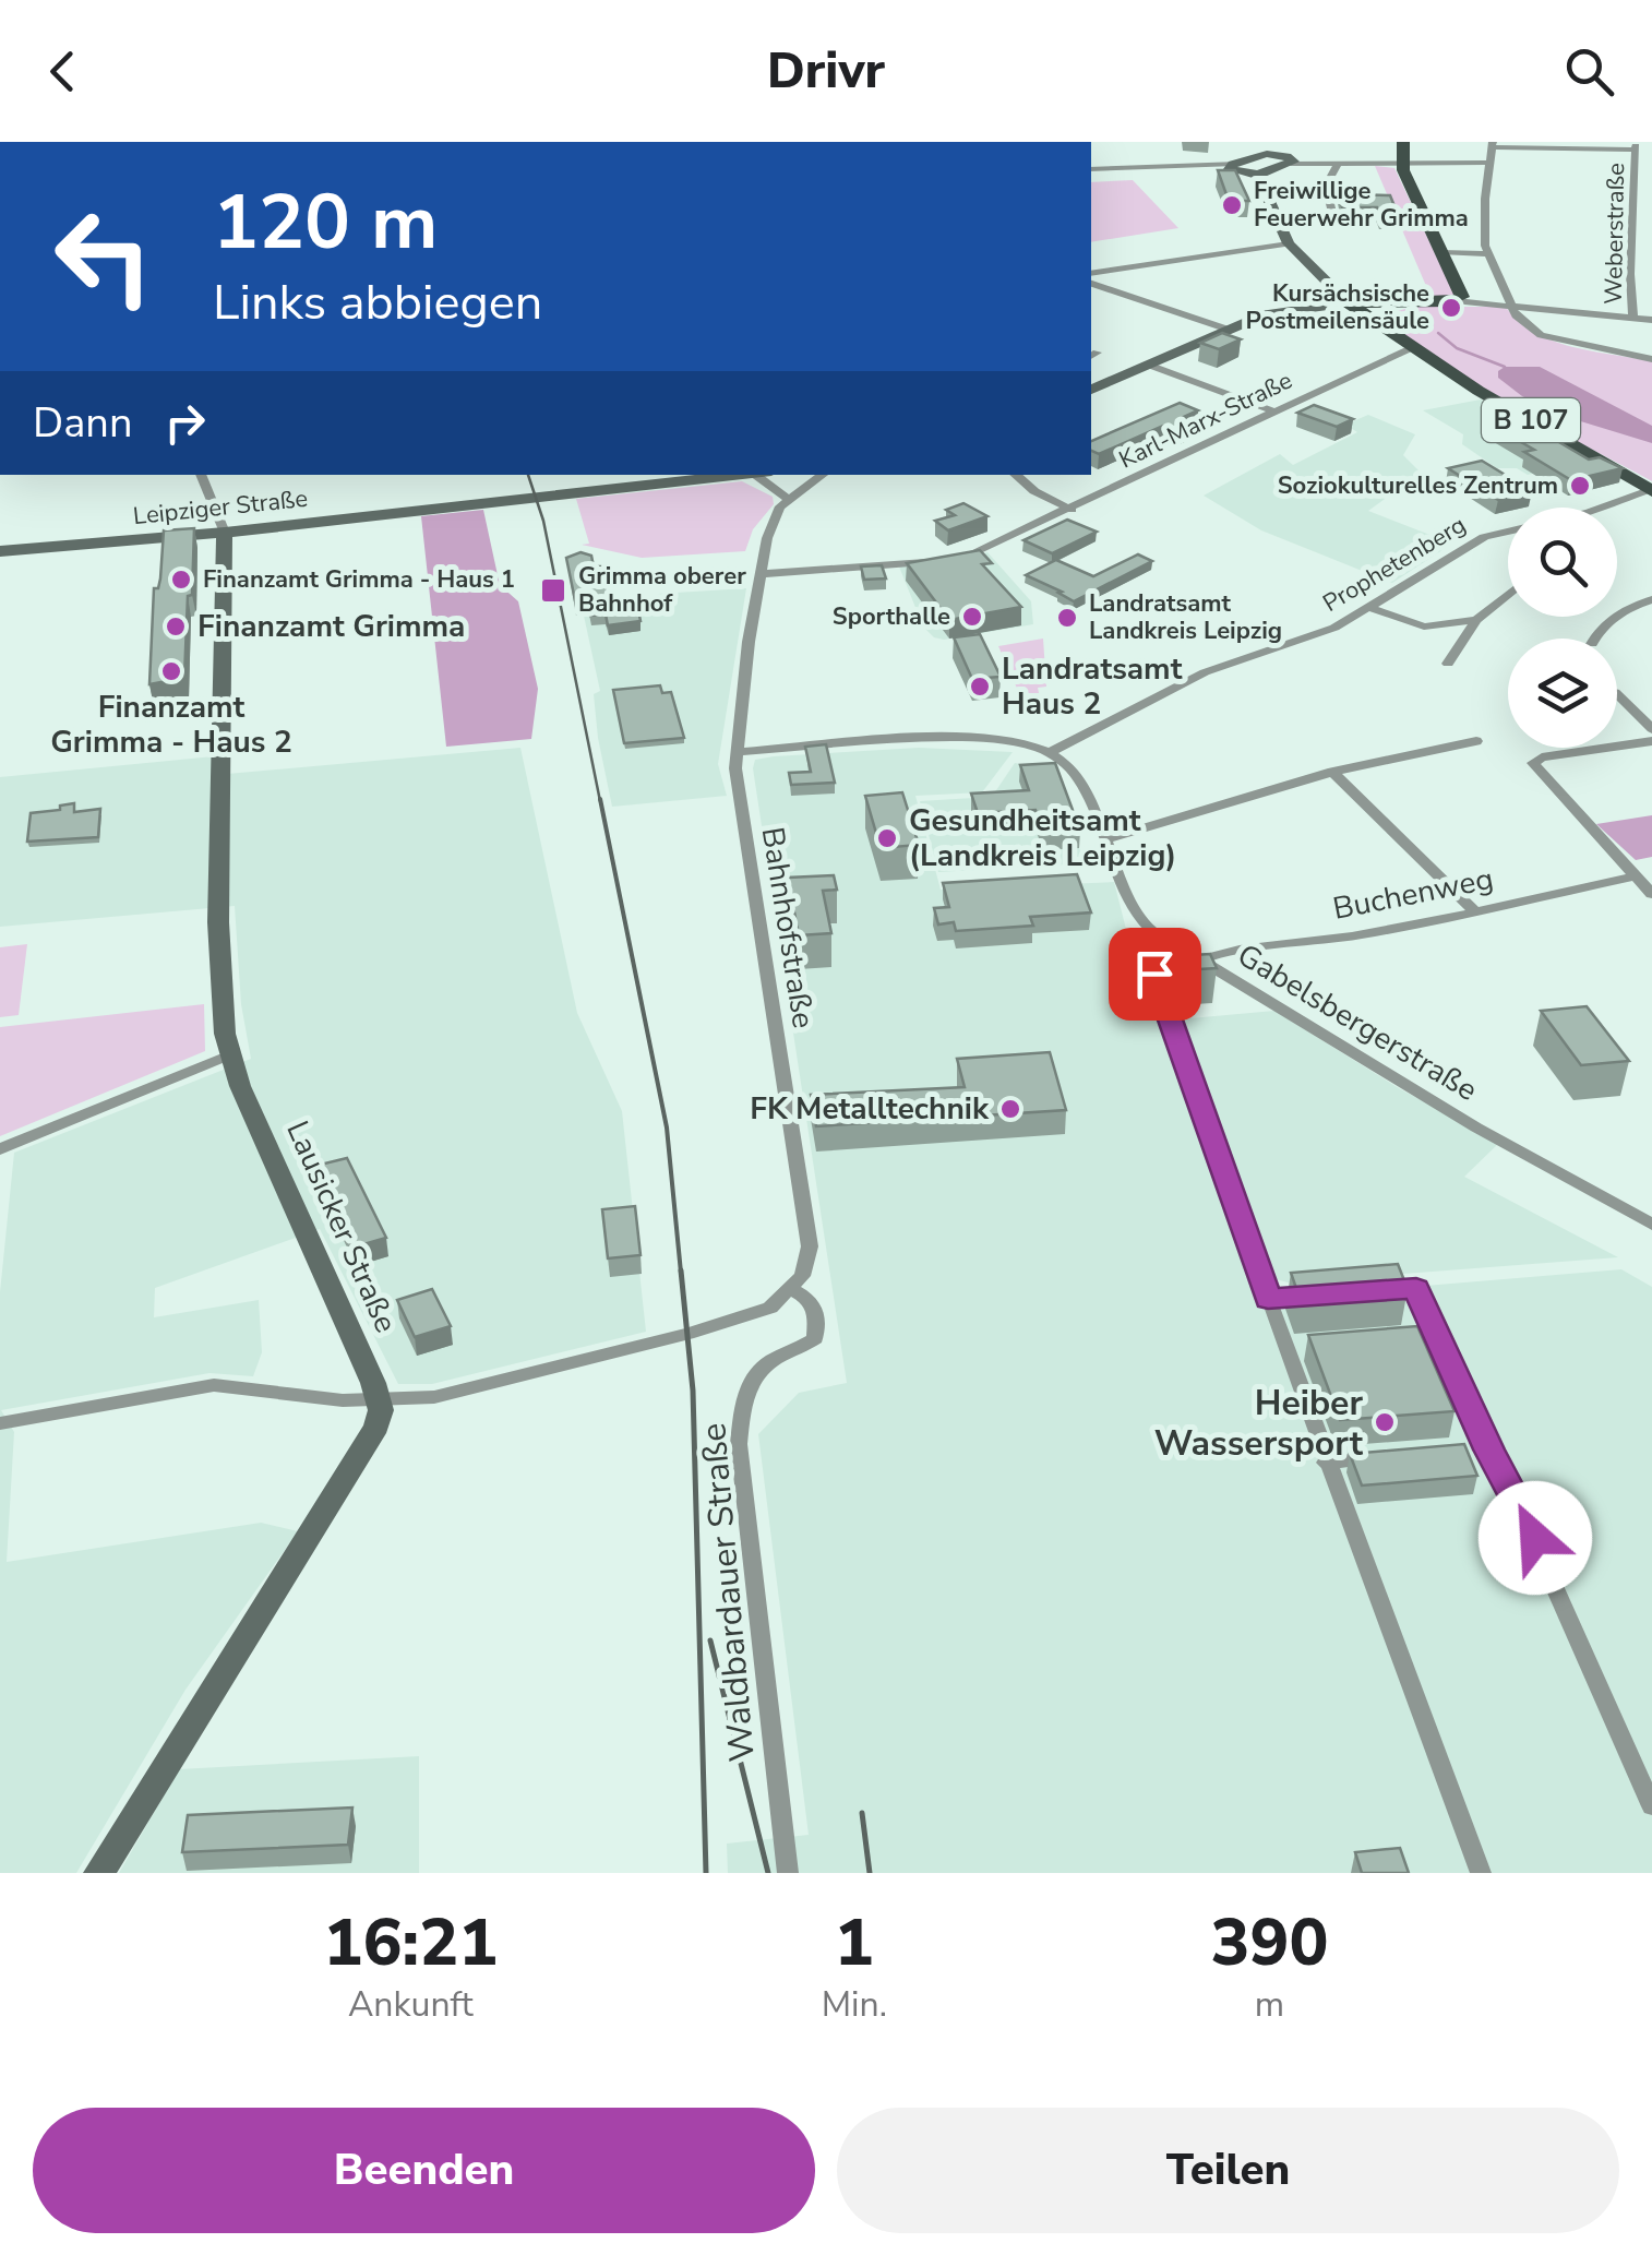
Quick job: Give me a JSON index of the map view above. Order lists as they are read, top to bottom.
{
  "streets": {
    "main road": ["B 107", "Leipziger Straße", "Lausicker Straße"],
    "street": [
      "Weberstraße",
      "Karl-Marx-Straße",
      "Prophetenberg",
      "Buchenweg",
      "Bahnhofstraße",
      "Gabelsbergerstraße",
      "Waldbardauer Straße"
    ]
  },
  "crossings": [
    ["Karl-Marx-Straße", "B 107"],
    ["Karl-Marx-Straße", "Bahnhofstraße"],
    ["B 107", "Prophetenberg"],
    ["Leipziger Straße", "Lausicker Straße"],
    ["Prophetenberg", "Gabelsbergerstraße"],
    ["Buchenweg", "Gabelsbergerstraße"],
    ["Bahnhofstraße", "Waldbardauer Straße"]
  ],
  "places": {
    "other": [
      "Freiwillige Feuerwehr Grimma",
      "Kursächsische Postmeilensäule",
      "Soziokulturelles Zentrum",
      "Finanzamt Grimma - Haus 1",
      "Sporthalle",
      "Landratsamt Landkreis Leipzig",
      "Finanzamt Grimma",
      "Finanzamt Grimma - Haus 2",
      "Landratsamt Haus 2",
      "Gesundheitsamt (Landkreis Leipzig)",
      "FK Metalltechnik",
      "Heiber Wassersport"
    ],
    "transit": ["Grimma oberer Bahnhof"]
  },
  "page": {
    "header": "Drivr",
    "turn": ["120 m", "Links abbiegen"],
    "then": "Dann",
    "eta": [
      "16:21",
      "Ankunft",
      "1",
      "Min.",
      "390",
      "m"
    ],
    "buttons": ["Beenden", "Teilen"]
  }
}
